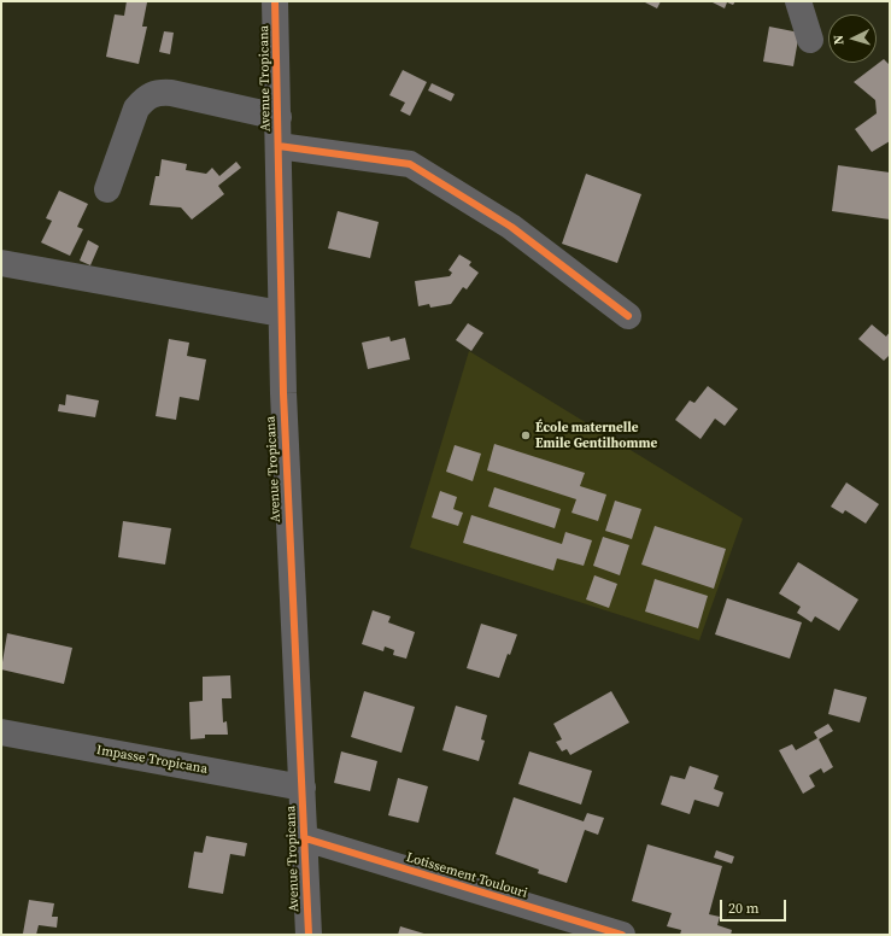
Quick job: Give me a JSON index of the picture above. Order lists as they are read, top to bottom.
{
  "streets": {
    "street": ["Avenue Tropicana", "Impasse Tropicana", "Lotissement Toulouri"]
  },
  "crossings": [
    ["Avenue Tropicana", "Impasse Tropicana"],
    ["Avenue Tropicana", "Lotissement Toulouri"]
  ],
  "places": ["École maternelle Emile Gentilhomme"],
  "scale_bar": "20 m",
  "north": "left"
}
